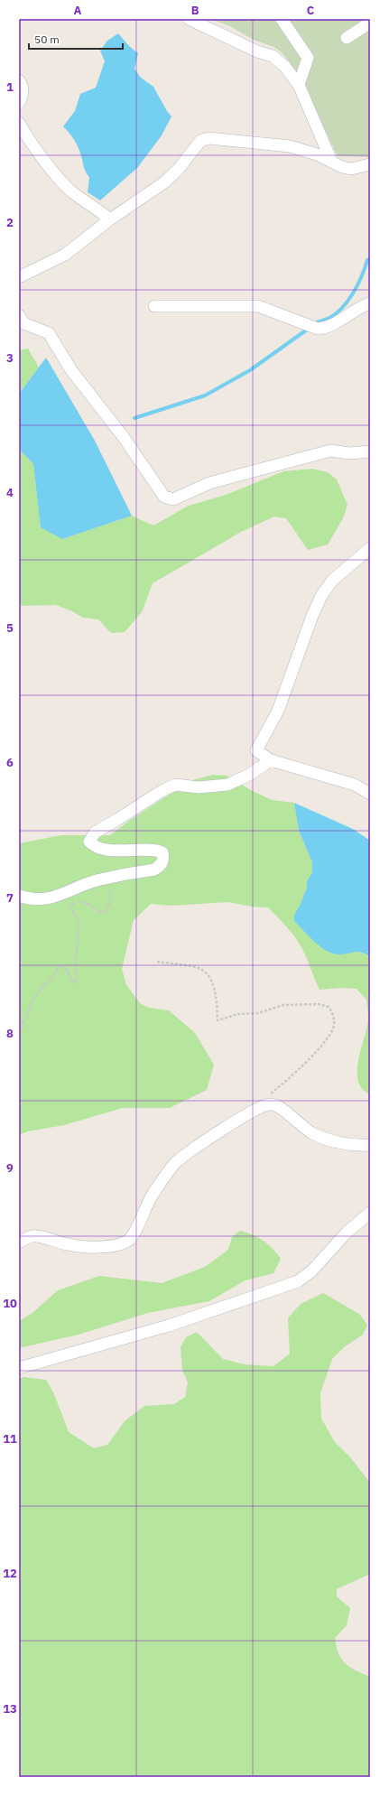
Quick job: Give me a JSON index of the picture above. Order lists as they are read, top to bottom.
{
  "scale_bar": "50 m",
  "grid": {
    "columns": ["A", "B", "C"],
    "rows": [
      "1",
      "2",
      "3",
      "4",
      "5",
      "6",
      "7",
      "8",
      "9",
      "10",
      "11",
      "12",
      "13"
    ]
  }
}
